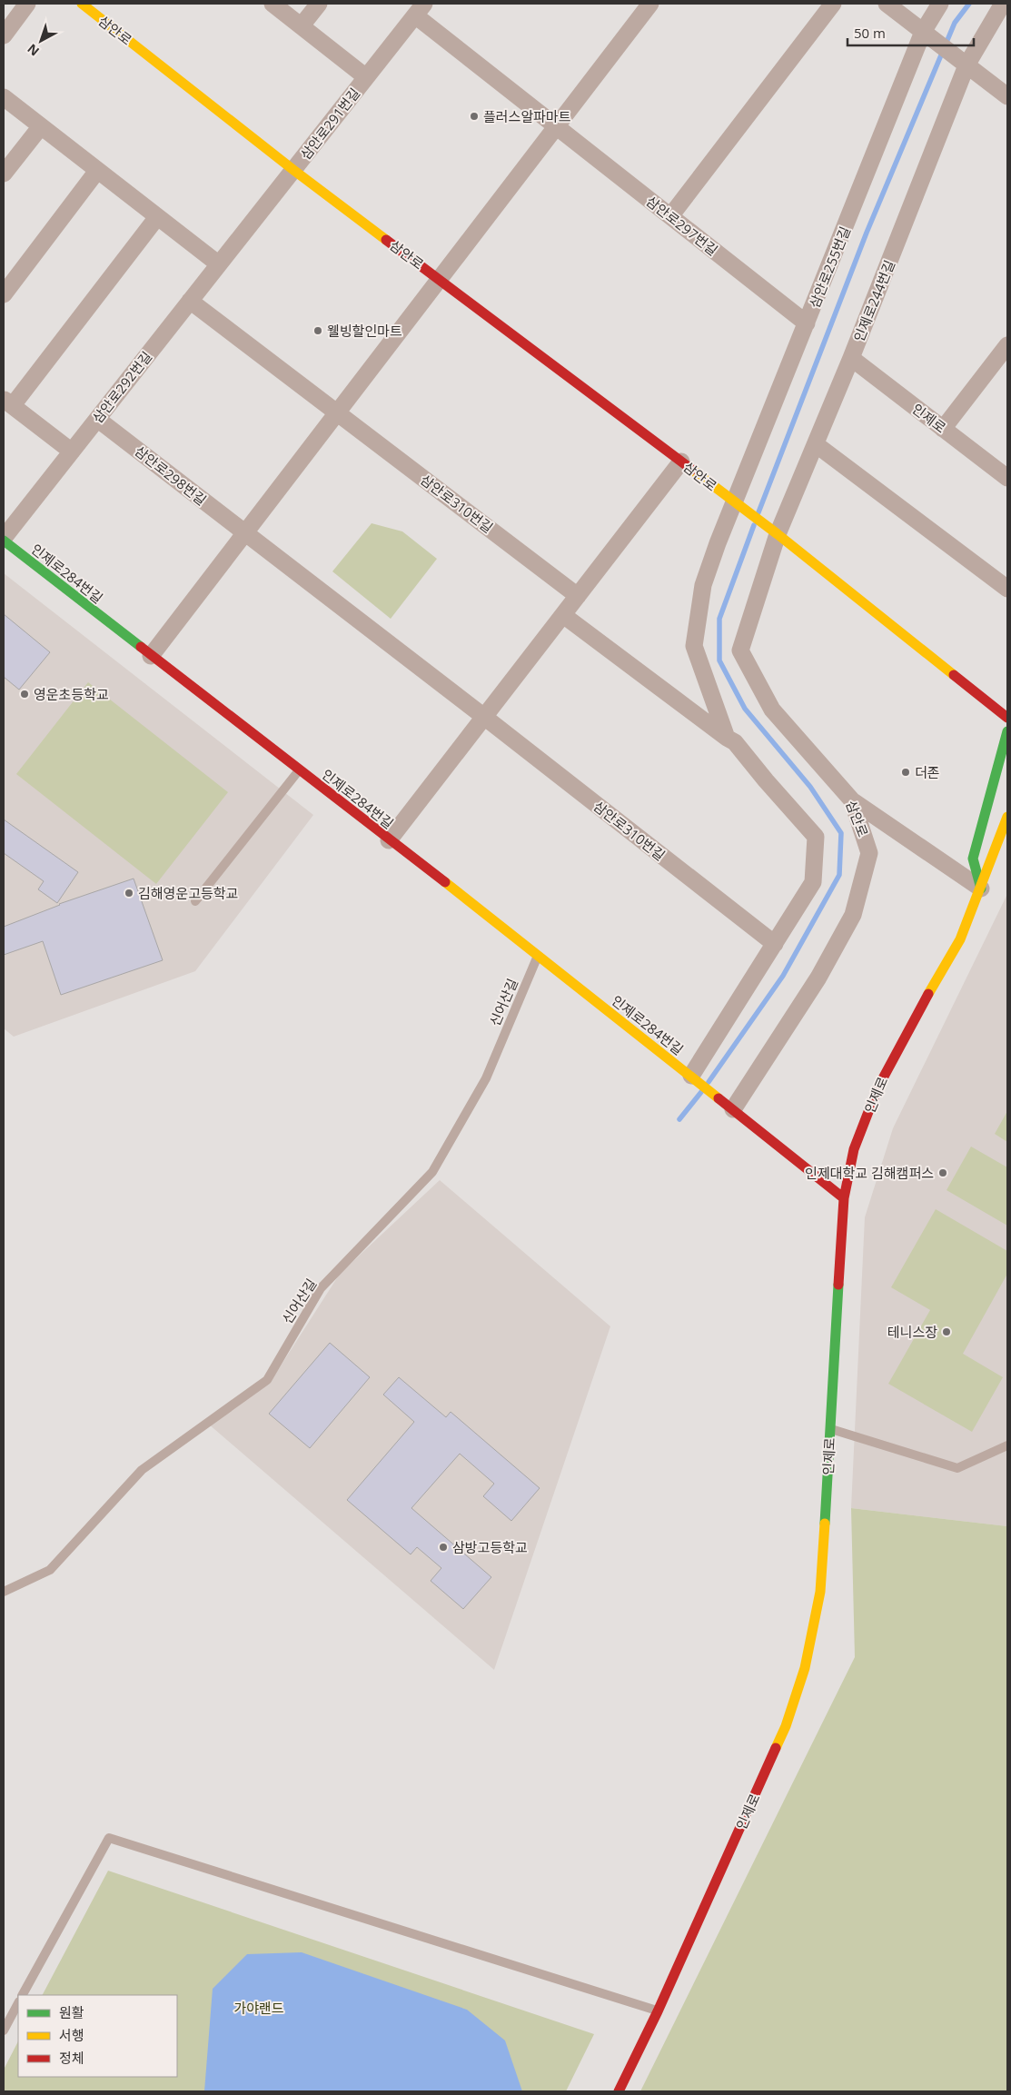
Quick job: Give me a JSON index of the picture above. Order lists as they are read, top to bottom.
{
  "streets": {
    "main road": ["삼안로", "인제로", "인제로284번길"],
    "street": [
      "삼안로291번길",
      "삼안로297번길",
      "삼안로255번길",
      "인제로244번길",
      "삼안로292번길",
      "삼안로298번길",
      "삼안로310번길"
    ],
    "lane": ["신어산길"]
  },
  "crossings": [
    ["삼안로", "삼안로291번길"],
    ["삼안로", "삼안로255번길"],
    ["삼안로", "인제로244번길"],
    ["삼안로", "삼안로292번길"],
    ["삼안로", "인제로284번길"],
    ["삼안로291번길", "삼안로297번길"],
    ["삼안로291번길", "삼안로292번길"],
    ["삼안로297번길", "삼안로255번길"],
    ["인제로244번길", "인제로"],
    ["삼안로292번길", "삼안로298번길"],
    ["삼안로292번길", "인제로284번길"],
    ["삼안로298번길", "삼안로310번길"],
    ["인제로284번길", "신어산길"]
  ],
  "parks": ["가야랜드"],
  "places": [
    "플러스알파마트",
    "웰빙할인마트",
    "영운초등학교",
    "더존",
    "김해영운고등학교",
    "인제대학교 김해캠퍼스",
    "테니스장",
    "삼방고등학교"
  ],
  "legend": ["원활", "서행", "정체"],
  "scale_bar": "50 m",
  "north": "bottom left"
}
